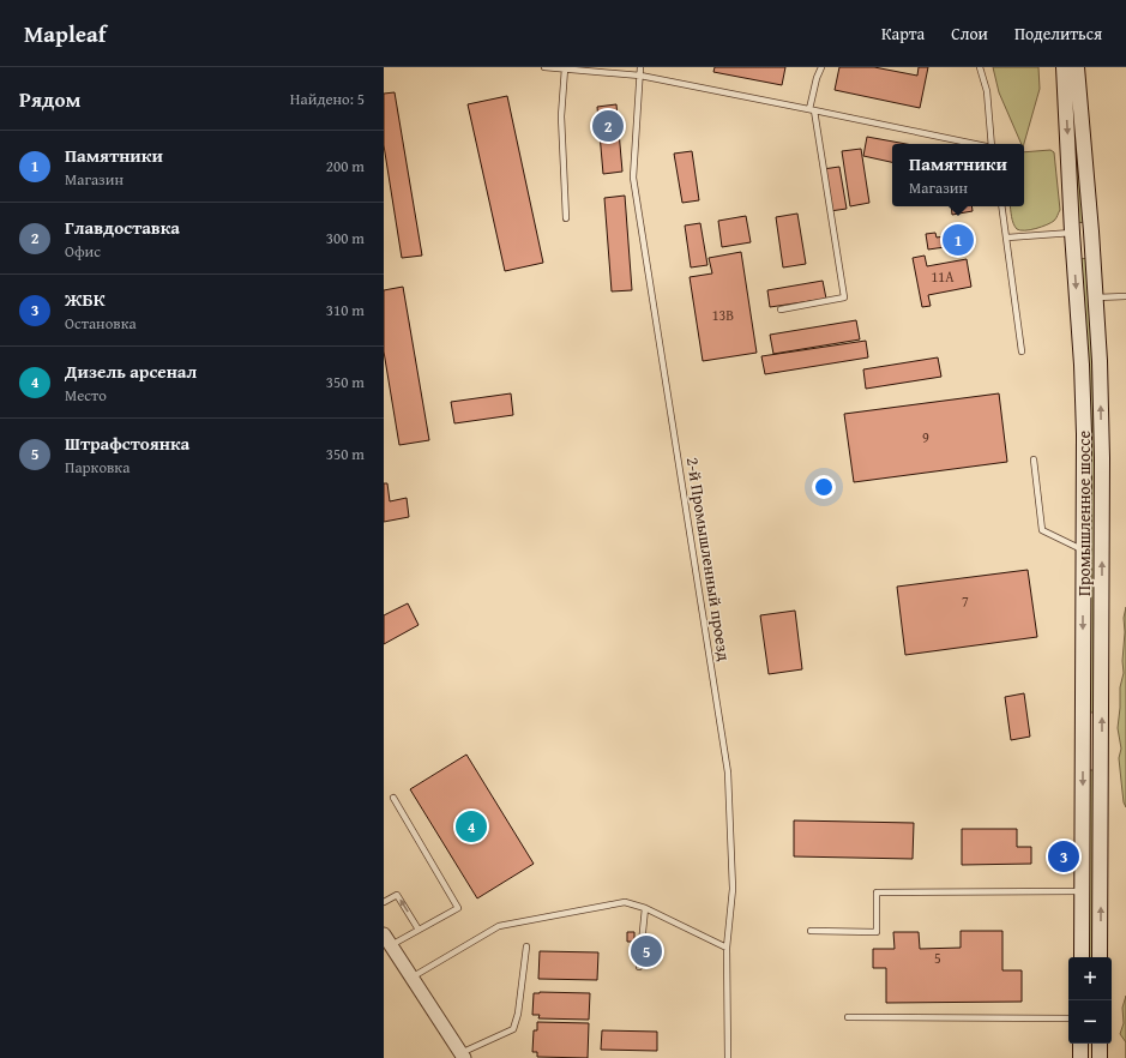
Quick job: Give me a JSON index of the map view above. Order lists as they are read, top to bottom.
{
  "streets": {
    "main road": ["Промышленное шоссе"],
    "lane": ["2-й Промышленный проезд"]
  },
  "house_numbers": [
    "11А",
    "13В",
    "9",
    "7",
    "5"
  ],
  "page": {
    "header": "Mapleaf",
    "nav": ["Карта", "Слои", "Поделиться"],
    "heading": ["Рядом", "Найдено: 5"],
    "pins": [
      "2",
      "1",
      "4",
      "3",
      "5"
    ],
    "list": [
      {
        "mark": "1",
        "name": "Памятники",
        "note": "Магазин",
        "value": "200 m"
      },
      {
        "mark": "2",
        "name": "Главдоставка",
        "note": "Офис",
        "value": "300 m"
      },
      {
        "mark": "3",
        "name": "ЖБК",
        "note": "Остановка",
        "value": "310 m"
      },
      {
        "mark": "4",
        "name": "Дизель арсенал",
        "note": "Место",
        "value": "350 m"
      },
      {
        "mark": "5",
        "name": "Штрафстоянка",
        "note": "Парковка",
        "value": "350 m"
      }
    ],
    "popup": ["Памятники", "Магазин"],
    "map_buttons": ["+", "−"]
  }
}
